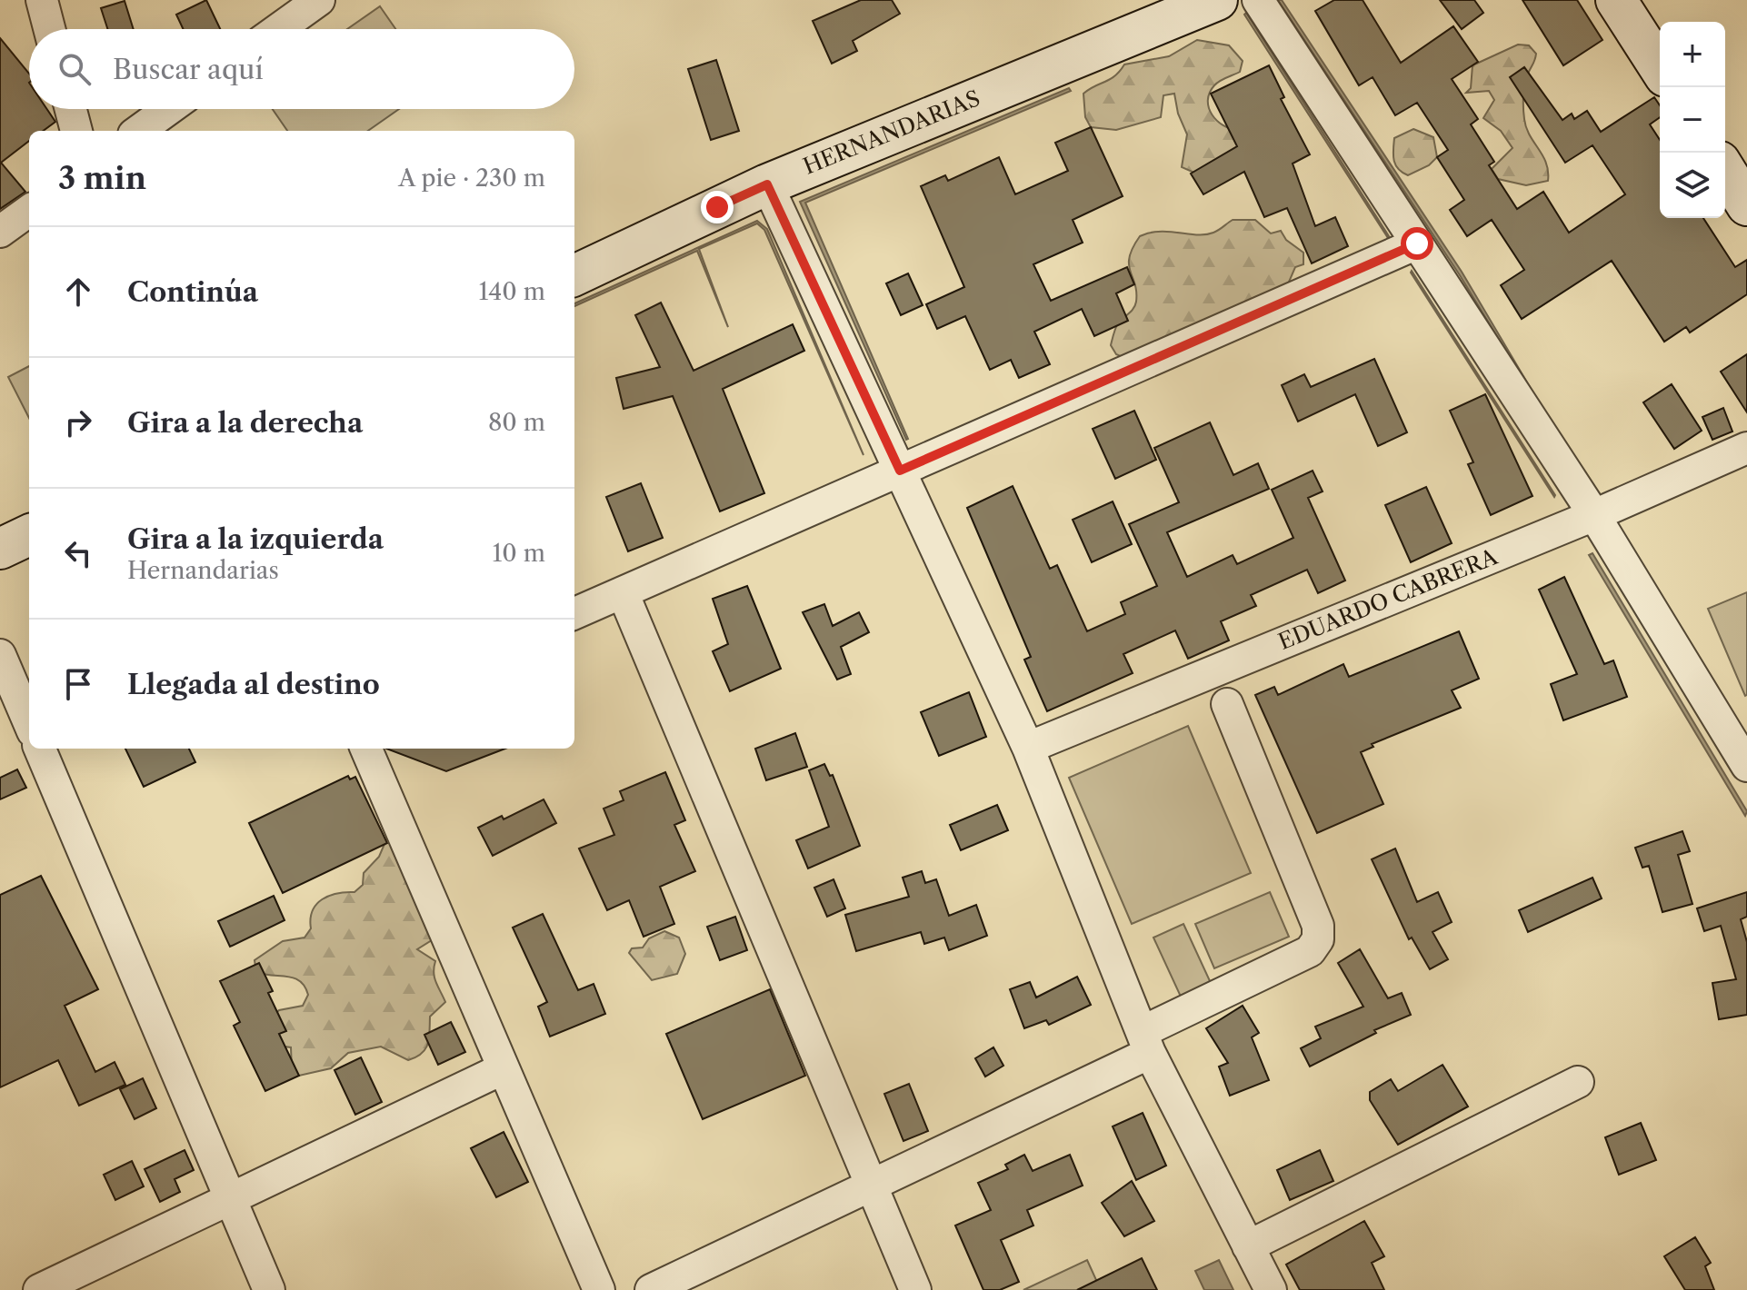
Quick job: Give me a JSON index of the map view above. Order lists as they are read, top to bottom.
{
  "streets": {
    "street": ["HERNANDARIAS", "EDUARDO CABRERA"]
  },
  "page": {
    "map_buttons": ["+", "−"],
    "search": "Buscar aquí",
    "heading": ["3 min", "A pie · 230 m"],
    "list": [
      ["Continúa", "140 m"],
      ["Gira a la derecha", "80 m"],
      ["Gira a la izquierda", "Hernandarias", "10 m"],
      "Llegada al destino"
    ]
  }
}
